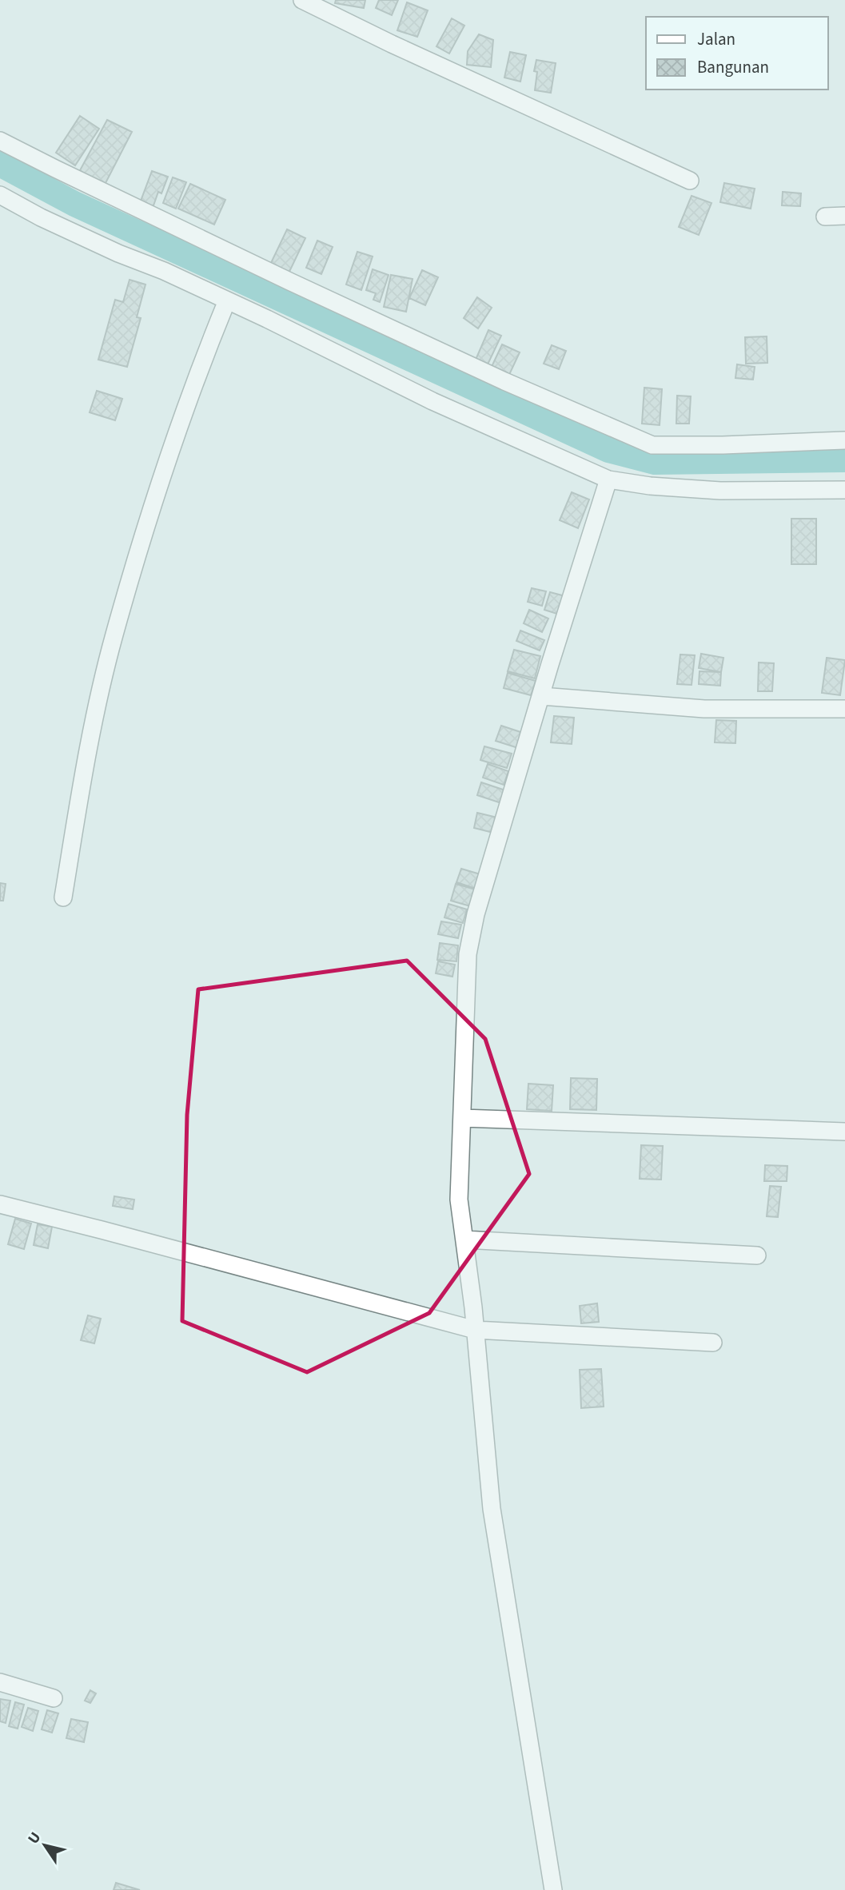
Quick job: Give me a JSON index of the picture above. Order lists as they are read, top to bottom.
{
  "legend": ["Jalan", "Bangunan"],
  "north": "top left"
}
